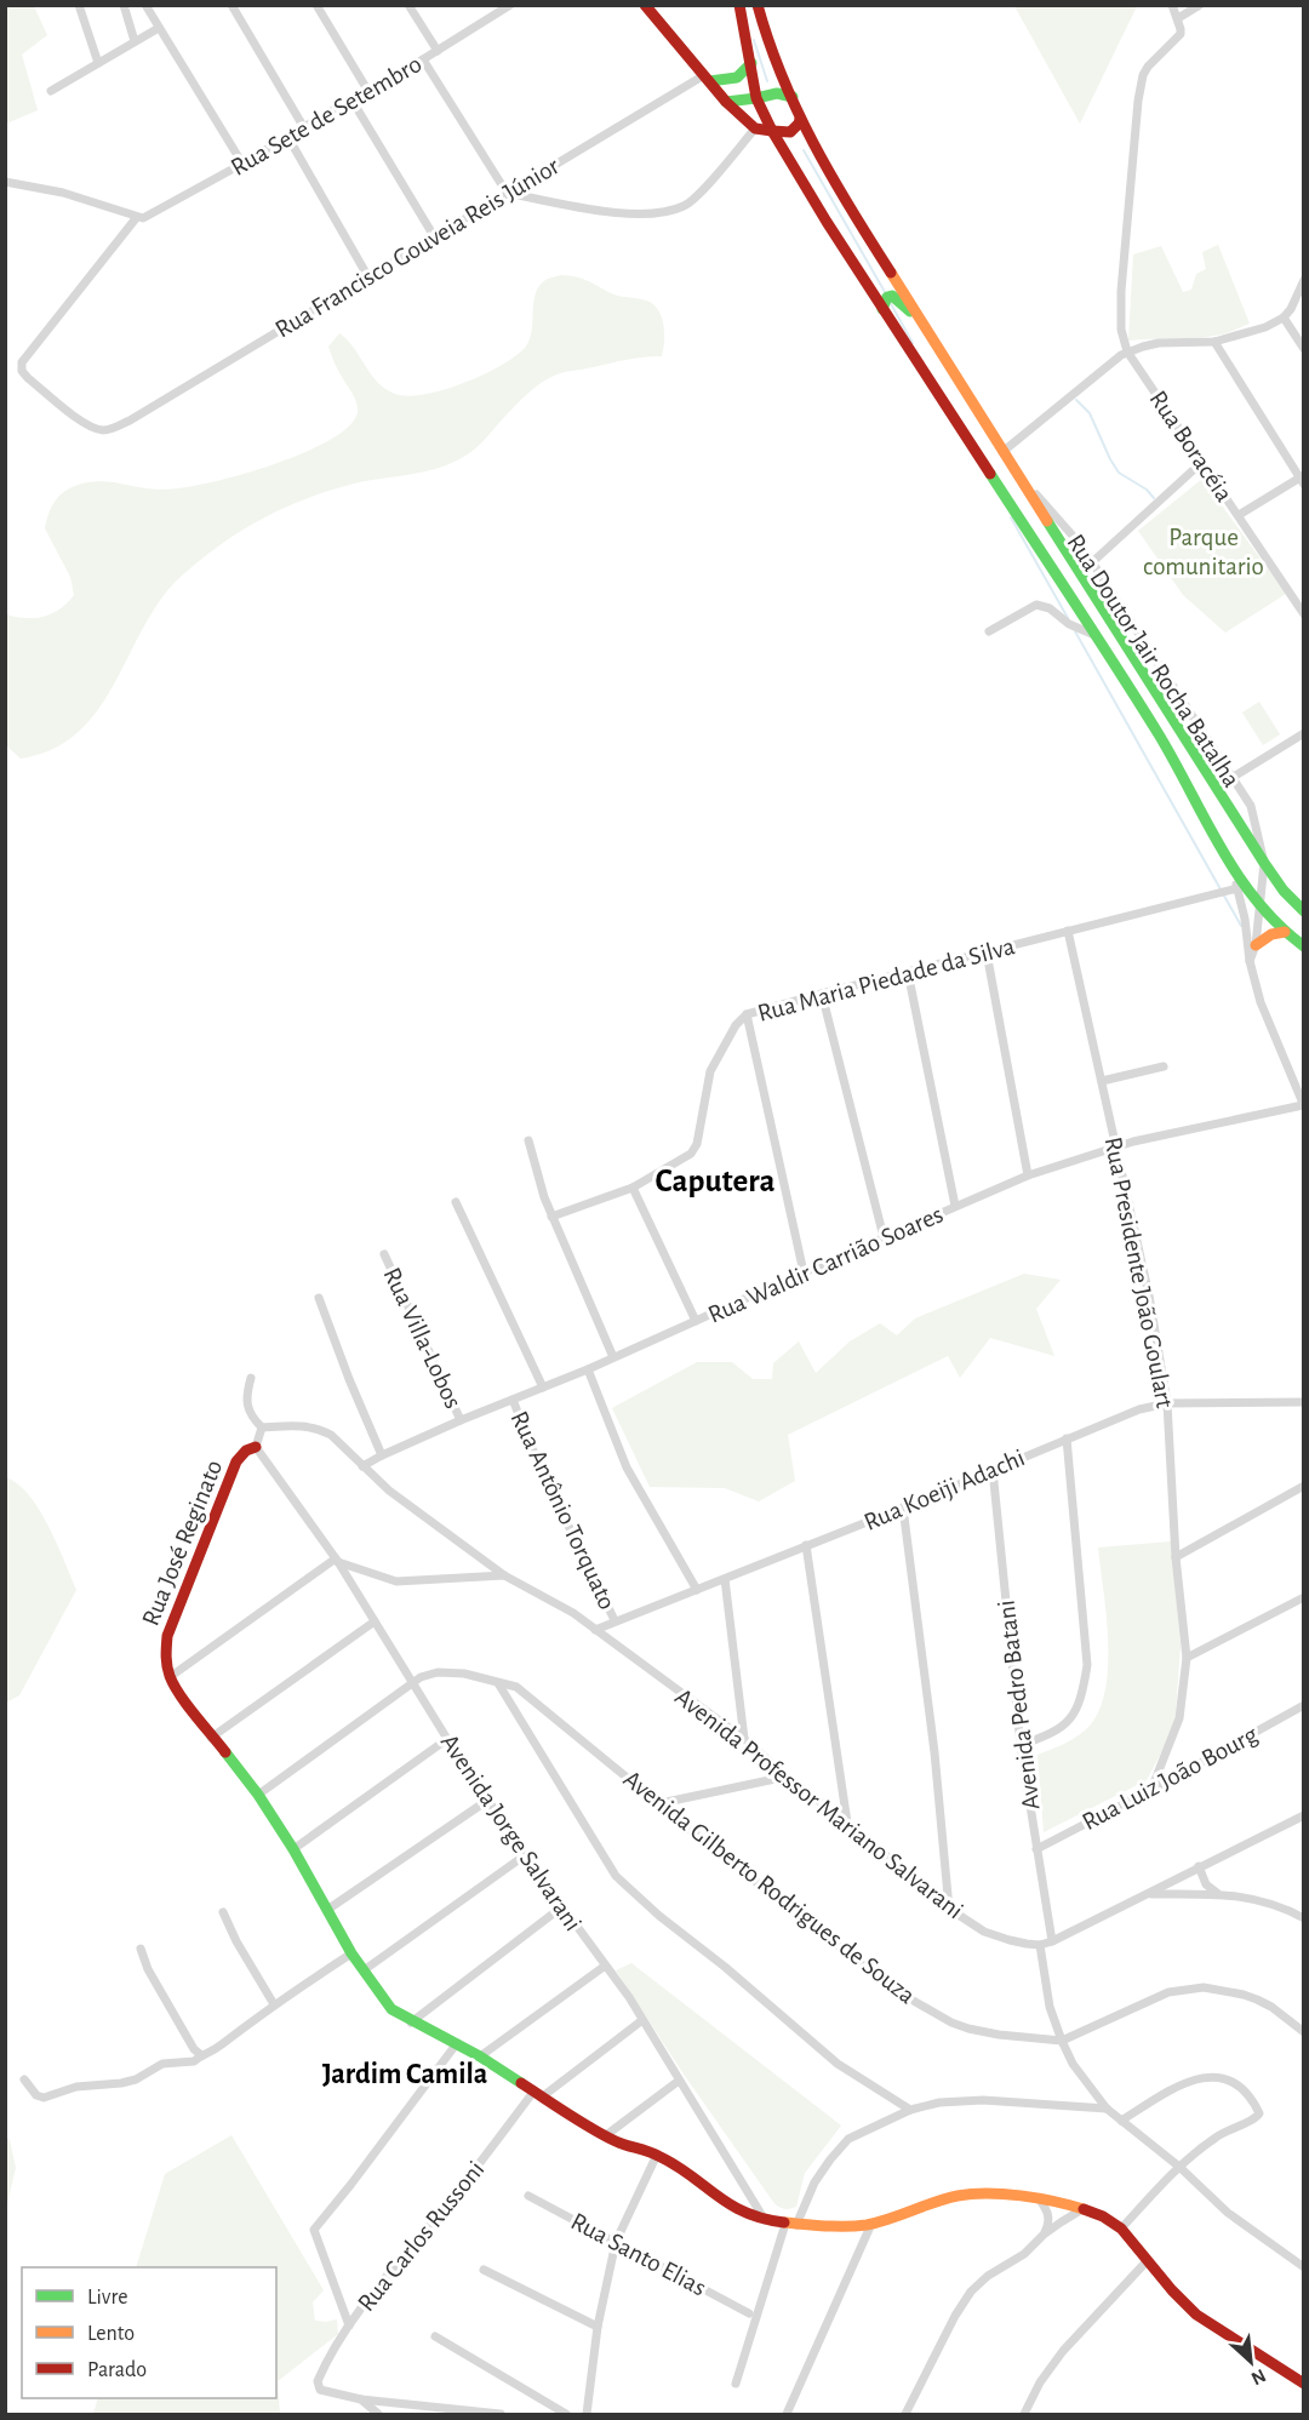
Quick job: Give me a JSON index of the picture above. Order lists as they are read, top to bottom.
{
  "streets": {
    "main road": ["Rua José Reginato"],
    "street": [
      "Rua Sete de Setembro",
      "Rua Francisco Gouveia Reis Júnior",
      "Rua Boracéia",
      "Rua Doutor Jair Rocha Batalha",
      "Rua Maria Piedade da Silva",
      "Rua Waldir Carrião Soares",
      "Rua Presidente João Goulart",
      "Rua Villa-Lobos",
      "Rua Koeiji Adachi",
      "Rua Antônio Torquato",
      "Avenida Pedro Batani",
      "Rua Luiz João Bourg",
      "Avenida Professor Mariano Salvarani",
      "Avenida Jorge Salvarani",
      "Avenida Gilberto Rodrigues de Souza",
      "Rua Carlos Russoni",
      "Rua Santo Elias"
    ]
  },
  "crossings": [
    ["Rua Sete de Setembro", "Rua Francisco Gouveia Reis Júnior"],
    ["Rua Maria Piedade da Silva", "Rua Presidente João Goulart"],
    ["Rua Waldir Carrião Soares", "Rua Presidente João Goulart"],
    ["Rua Waldir Carrião Soares", "Rua Villa-Lobos"],
    ["Rua Waldir Carrião Soares", "Rua Antônio Torquato"],
    ["Rua Waldir Carrião Soares", "Avenida Professor Mariano Salvarani"],
    ["Rua Presidente João Goulart", "Rua Koeiji Adachi"],
    ["Rua Presidente João Goulart", "Rua Luiz João Bourg"],
    ["Rua Koeiji Adachi", "Rua Antônio Torquato"],
    ["Rua Koeiji Adachi", "Avenida Pedro Batani"],
    ["Rua Koeiji Adachi", "Avenida Professor Mariano Salvarani"],
    ["Rua José Reginato", "Avenida Jorge Salvarani"],
    ["Rua José Reginato", "Rua Carlos Russoni"],
    ["Avenida Pedro Batani", "Rua Luiz João Bourg"],
    ["Avenida Pedro Batani", "Avenida Professor Mariano Salvarani"],
    ["Avenida Jorge Salvarani", "Avenida Gilberto Rodrigues de Souza"],
    ["Avenida Jorge Salvarani", "Rua Carlos Russoni"]
  ],
  "districts": ["Caputera", "Jardim Camila"],
  "parks": ["Parque comunitario"],
  "legend": ["Livre", "Lento", "Parado"],
  "north": "bottom right"
}
